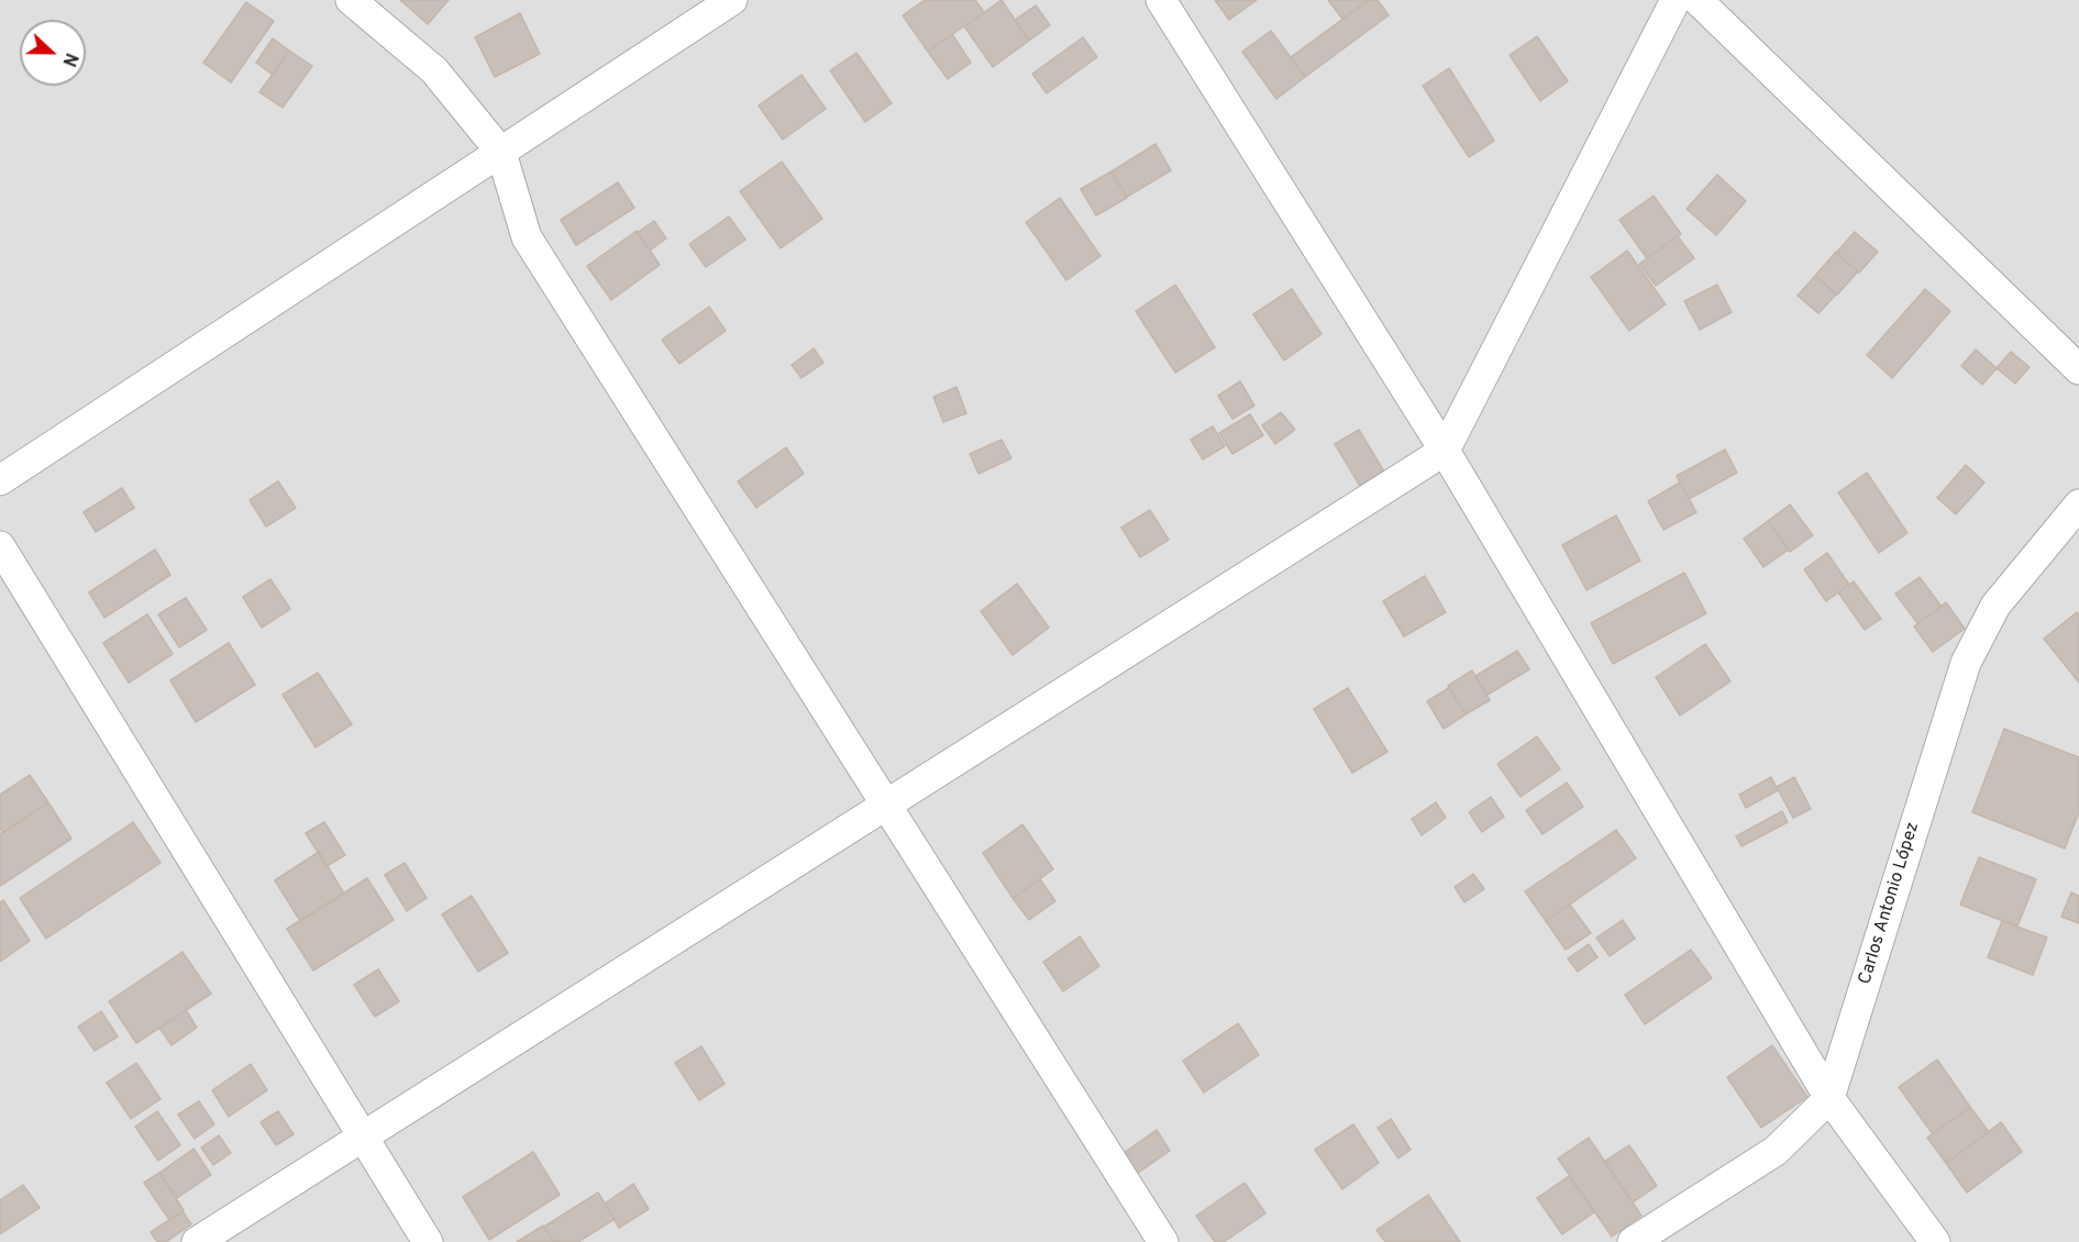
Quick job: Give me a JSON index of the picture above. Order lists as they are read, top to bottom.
{
  "streets": {
    "street": ["Carlos Antonio López"]
  },
  "north": "right"
}
